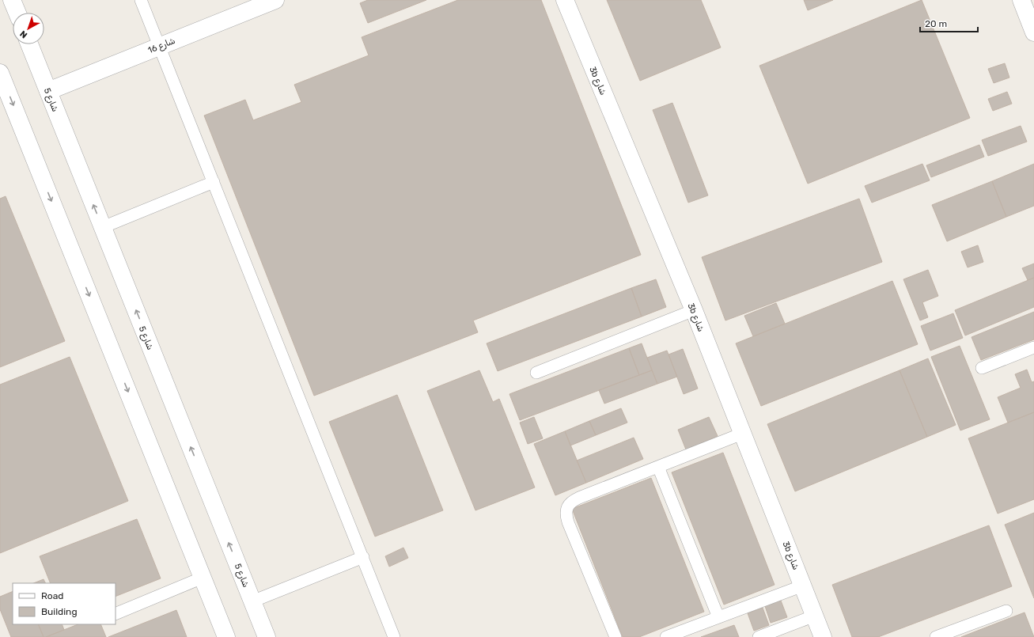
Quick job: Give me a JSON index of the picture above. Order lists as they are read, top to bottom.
{
  "streets": {
    "street": ["شارع 16", "3b شارع", "شارع 5"]
  },
  "crossings": [
    ["شارع 16", "شارع 5"]
  ],
  "legend": ["Road", "Building"],
  "scale_bar": "20 m",
  "north": "bottom left"
}
